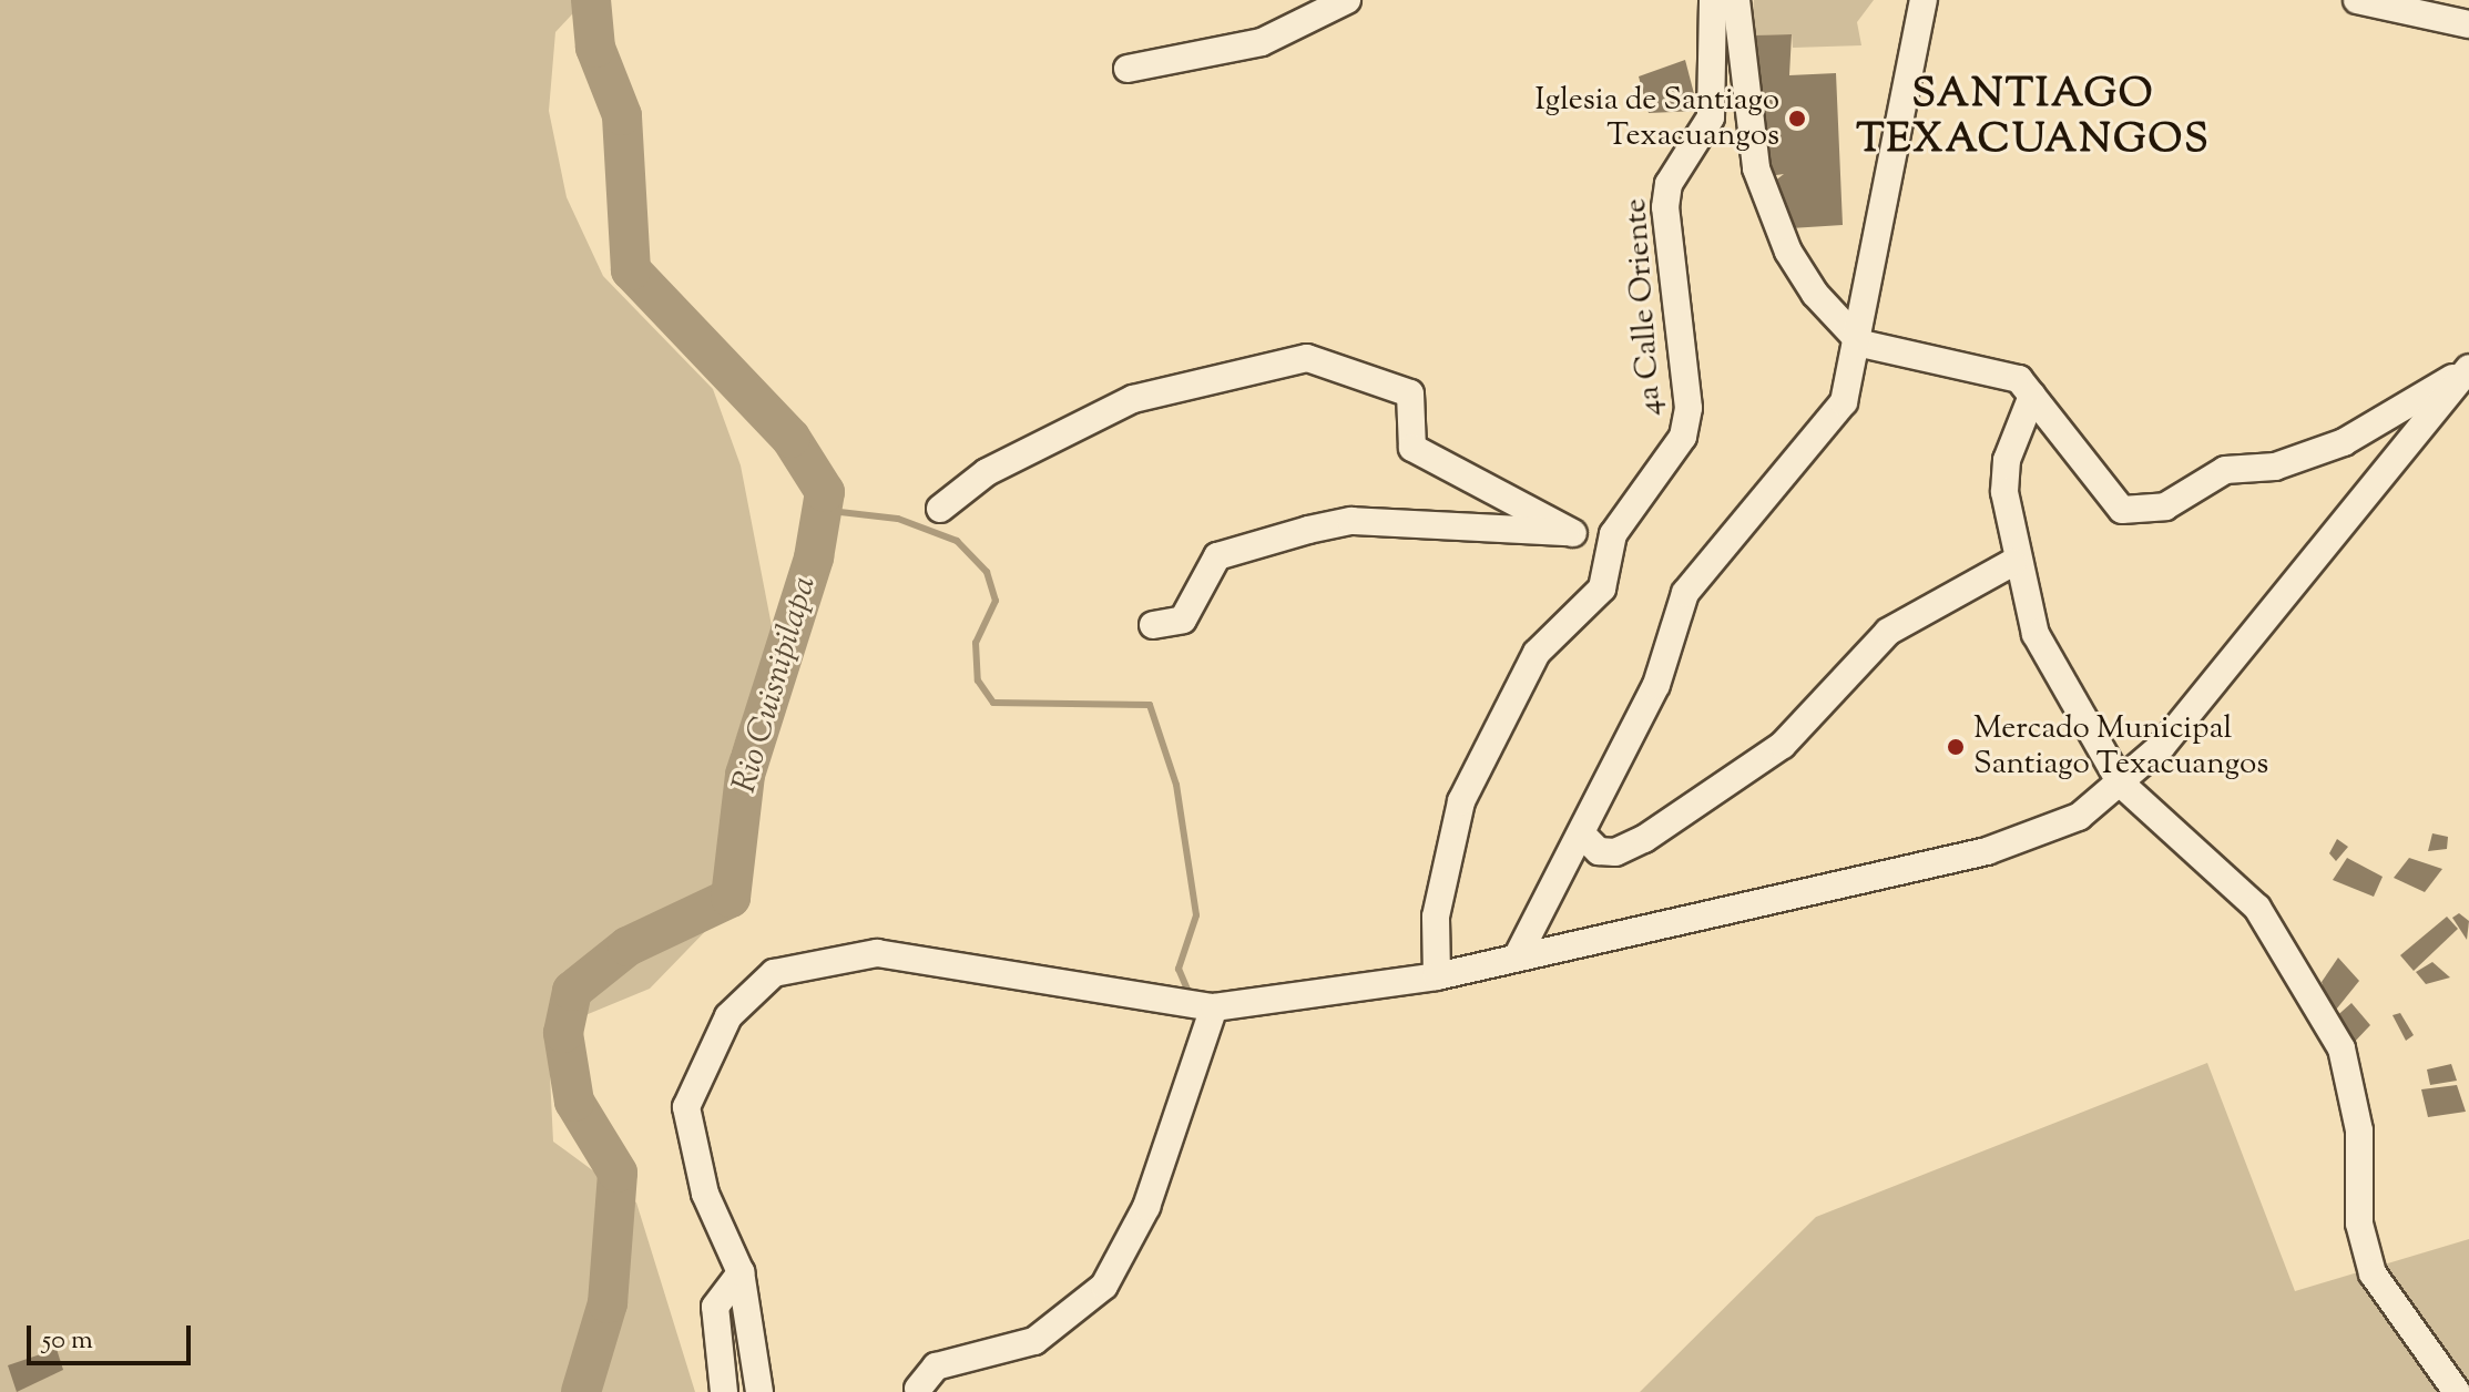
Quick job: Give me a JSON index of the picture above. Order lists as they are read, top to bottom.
{
  "streets": {
    "street": ["4a Calle Oriente"]
  },
  "districts": ["SANTIAGO TEXACUANGOS"],
  "water": ["Rio Cuisnipilapa"],
  "places": ["Iglesia de Santiago Texacuangos", "Mercado Municipal Santiago Texacuangos"],
  "scale_bar": "50 m"
}
